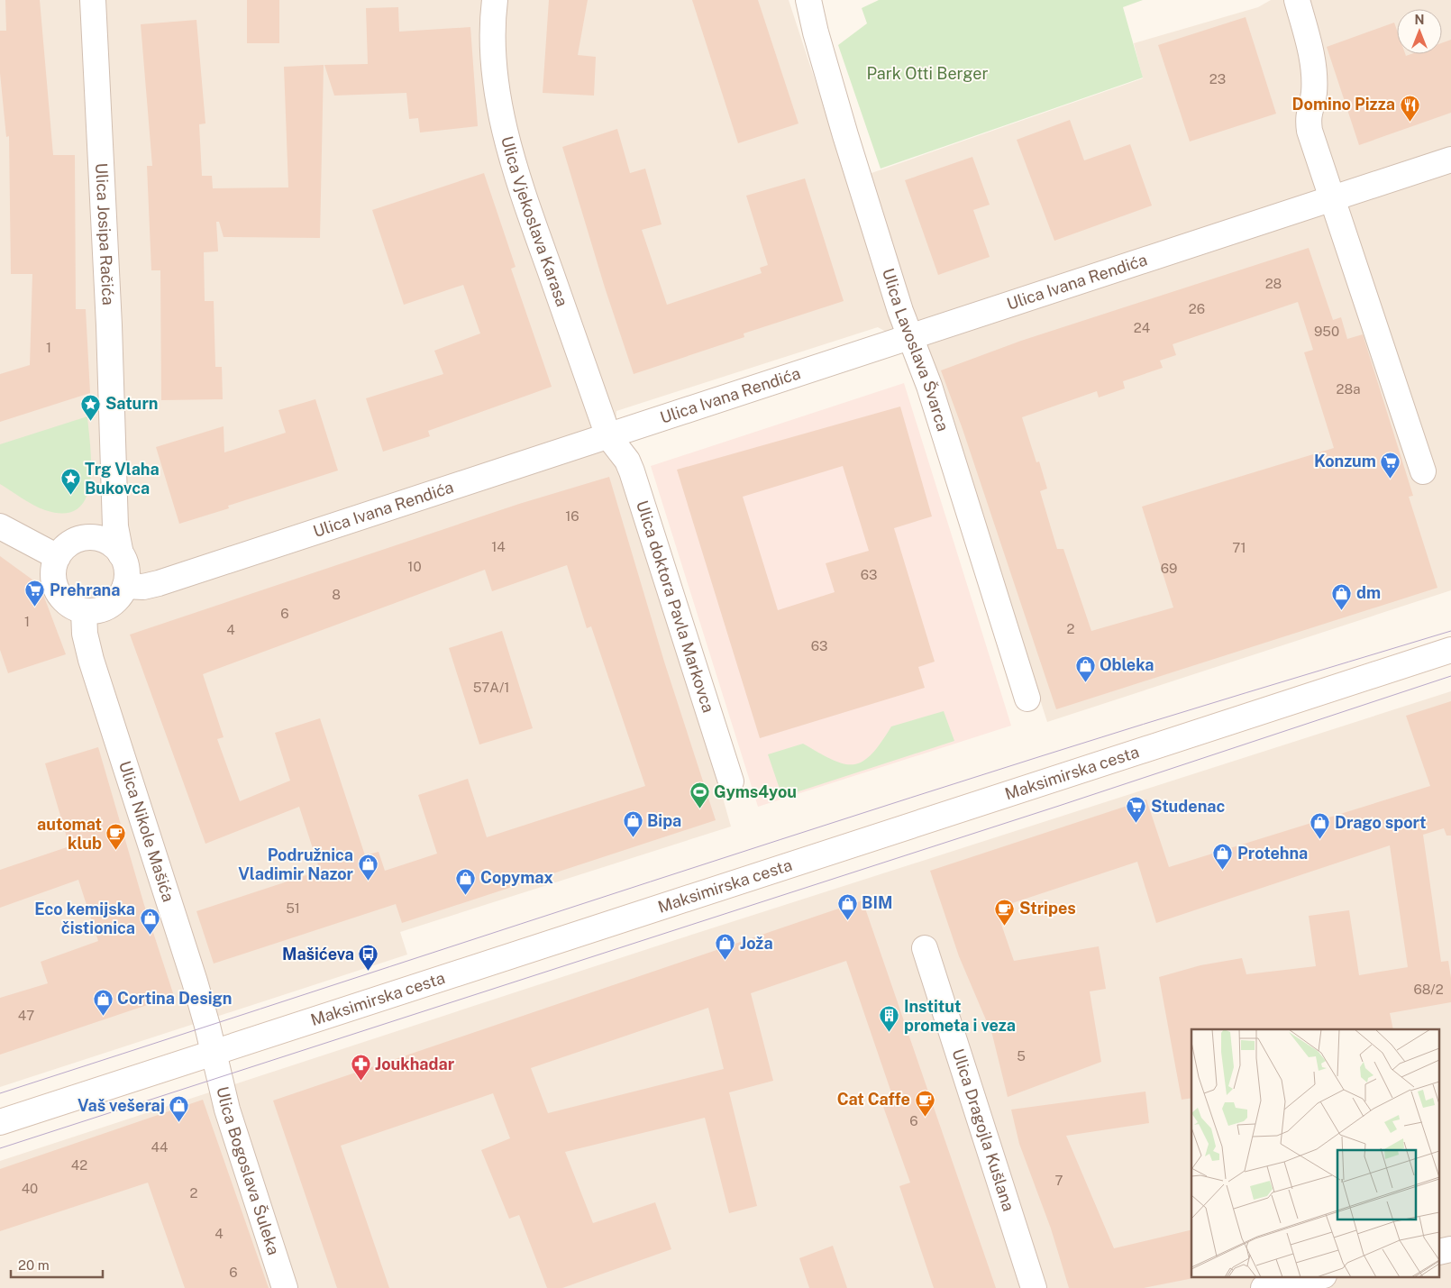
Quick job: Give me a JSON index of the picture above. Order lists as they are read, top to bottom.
{
  "streets": {
    "street": [
      "Ulica Vjekoslava Karasa",
      "Ulica Josipa Račića",
      "Ulica Ivana Rendića",
      "Ulica Lavoslava Švarca",
      "Ulica doktora Pavla Markovca",
      "Maksimirska cesta",
      "Ulica Nikole Mašića",
      "Ulica Dragojla Kušlana",
      "Ulica Bogoslava Šuleka"
    ]
  },
  "crossings": [
    ["Ulica Vjekoslava Karasa", "Ulica Ivana Rendića"],
    ["Ulica Vjekoslava Karasa", "Ulica doktora Pavla Markovca"],
    ["Ulica Josipa Račića", "Ulica Ivana Rendića"],
    ["Ulica Josipa Račića", "Ulica Nikole Mašića"],
    ["Ulica Ivana Rendića", "Ulica Lavoslava Švarca"],
    ["Ulica Ivana Rendića", "Ulica doktora Pavla Markovca"],
    ["Ulica Ivana Rendića", "Ulica Nikole Mašića"],
    ["Maksimirska cesta", "Ulica Nikole Mašića"],
    ["Maksimirska cesta", "Ulica Bogoslava Šuleka"],
    ["Ulica Nikole Mašića", "Ulica Bogoslava Šuleka"]
  ],
  "parks": ["Park Otti Berger"],
  "places": {
    "restaurant": ["Domino Pizza"],
    "place": ["Saturn", "Trg Vlaha Bukovca"],
    "supermarket": ["Konzum", "Prehrana", "Studenac"],
    "shop": [
      "dm",
      "Obleka",
      "Bipa",
      "Drago sport",
      "Protehna",
      "Podružnica Vladimir Nazor",
      "Copymax",
      "BIM",
      "Eco kemijska čistionica",
      "Joža",
      "Cortina Design",
      "Vaš vešeraj"
    ],
    "sports": ["Gyms4you"],
    "cafe": ["automat klub", "Stripes", "Cat Caffe"],
    "bus stop": ["Mašićeva"],
    "building": ["Institut prometa i veza"],
    "pharmacy": ["Joukhadar"]
  },
  "house_numbers": [
    "23",
    "28",
    "26",
    "24",
    "950",
    "1",
    "28a",
    "16",
    "14",
    "71",
    "10",
    "69",
    "63",
    "8",
    "6",
    "1",
    "2",
    "4",
    "63",
    "57A/1",
    "51",
    "68/2",
    "47",
    "5",
    "6",
    "44",
    "42",
    "7",
    "40",
    "2",
    "4",
    "6"
  ],
  "scale_bar": "20 m",
  "north": "top"
}
